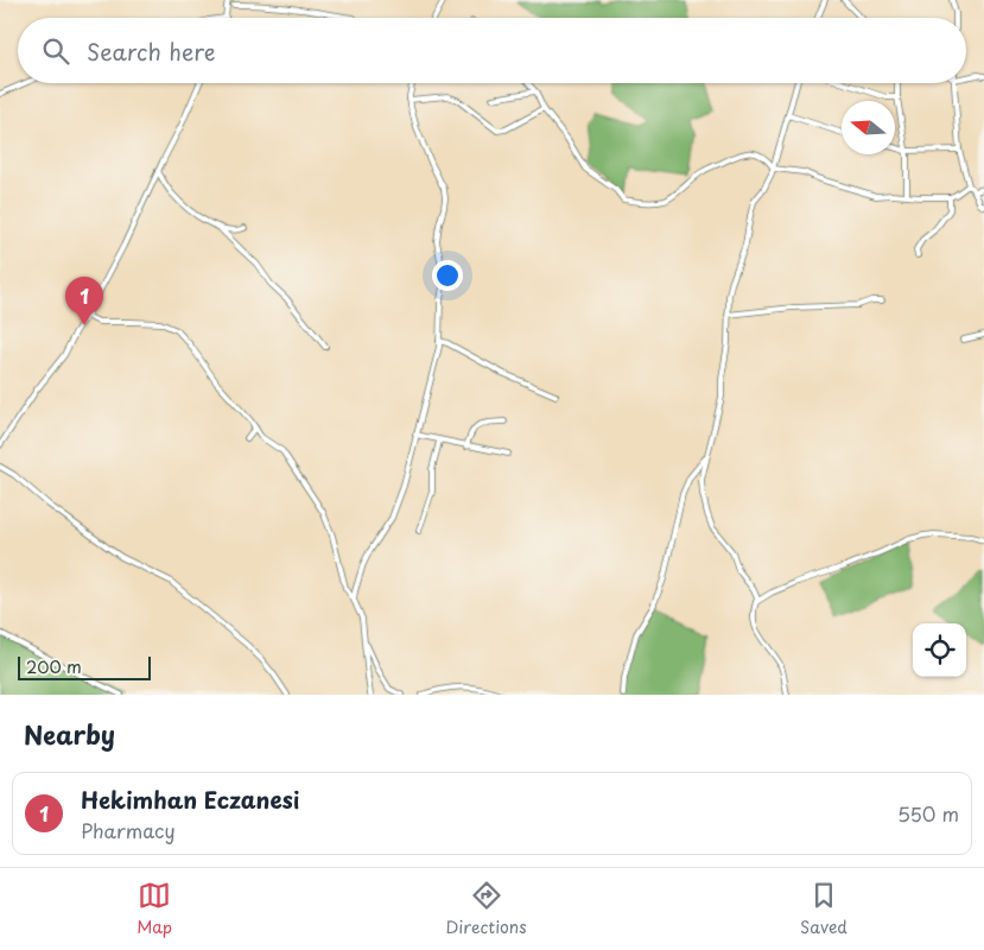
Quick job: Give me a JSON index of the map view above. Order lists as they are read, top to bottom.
{
  "scale_bar": "200 m",
  "north": "left",
  "page": {
    "search": "Search here",
    "pins": "1",
    "scale": "200 m",
    "heading": "Nearby",
    "list": [
      {
        "mark": "1",
        "name": "Hekimhan Eczanesi",
        "note": "Pharmacy",
        "value": "550 m"
      }
    ],
    "nav": ["Map", "Directions", "Saved"]
  }
}
